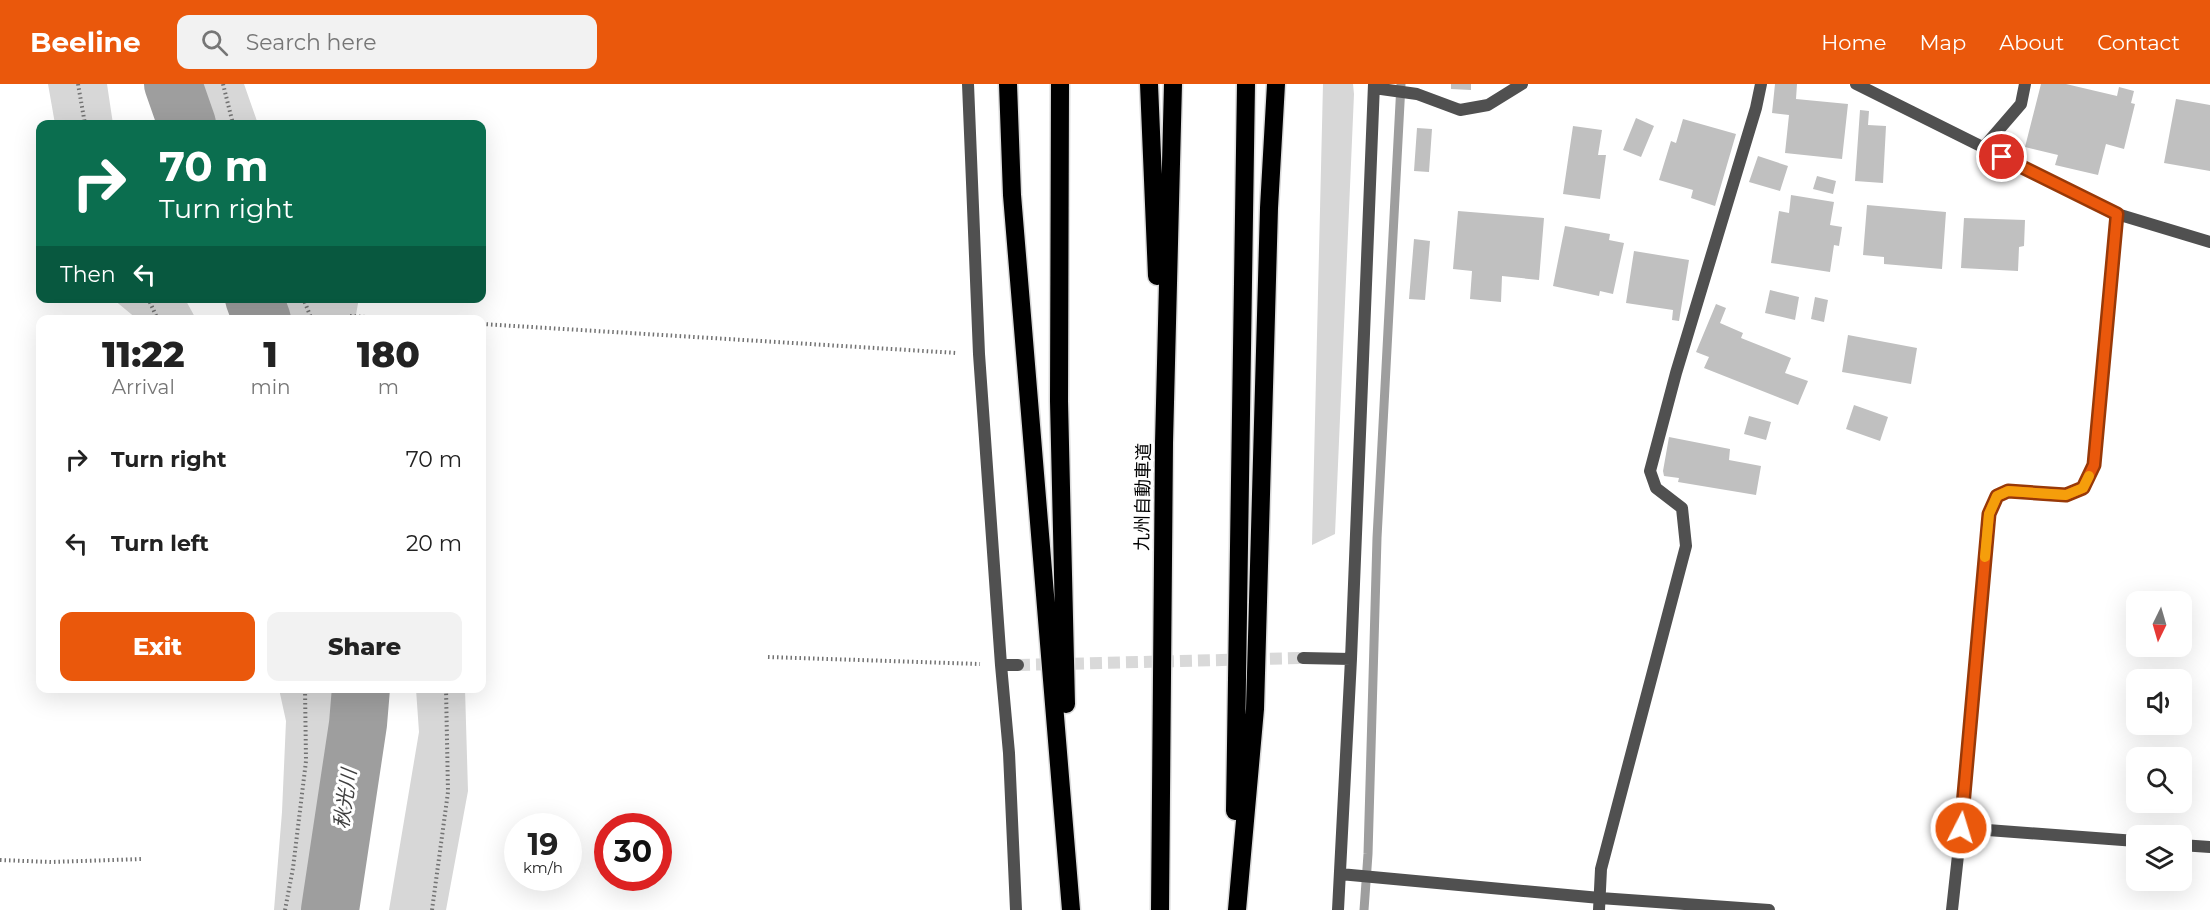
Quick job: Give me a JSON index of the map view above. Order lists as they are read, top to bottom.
{
  "streets": {
    "highway": ["九州自動車道"]
  },
  "water": ["秋光川"],
  "north": "bottom",
  "page": {
    "header": "Beeline",
    "search": "Search here",
    "nav": [
      "Home",
      "Map",
      "About",
      "Contact"
    ],
    "turn": ["70 m", "Turn right"],
    "then": "Then",
    "eta": [
      "11:22",
      "Arrival",
      "1",
      "min",
      "180",
      "m"
    ],
    "list": [
      {
        "name": "Turn right",
        "value": "70 m"
      },
      {
        "name": "Turn left",
        "value": "20 m"
      }
    ],
    "buttons": ["Exit", "Share"],
    "speed": "19 km/h",
    "limit": "30"
  }
}
